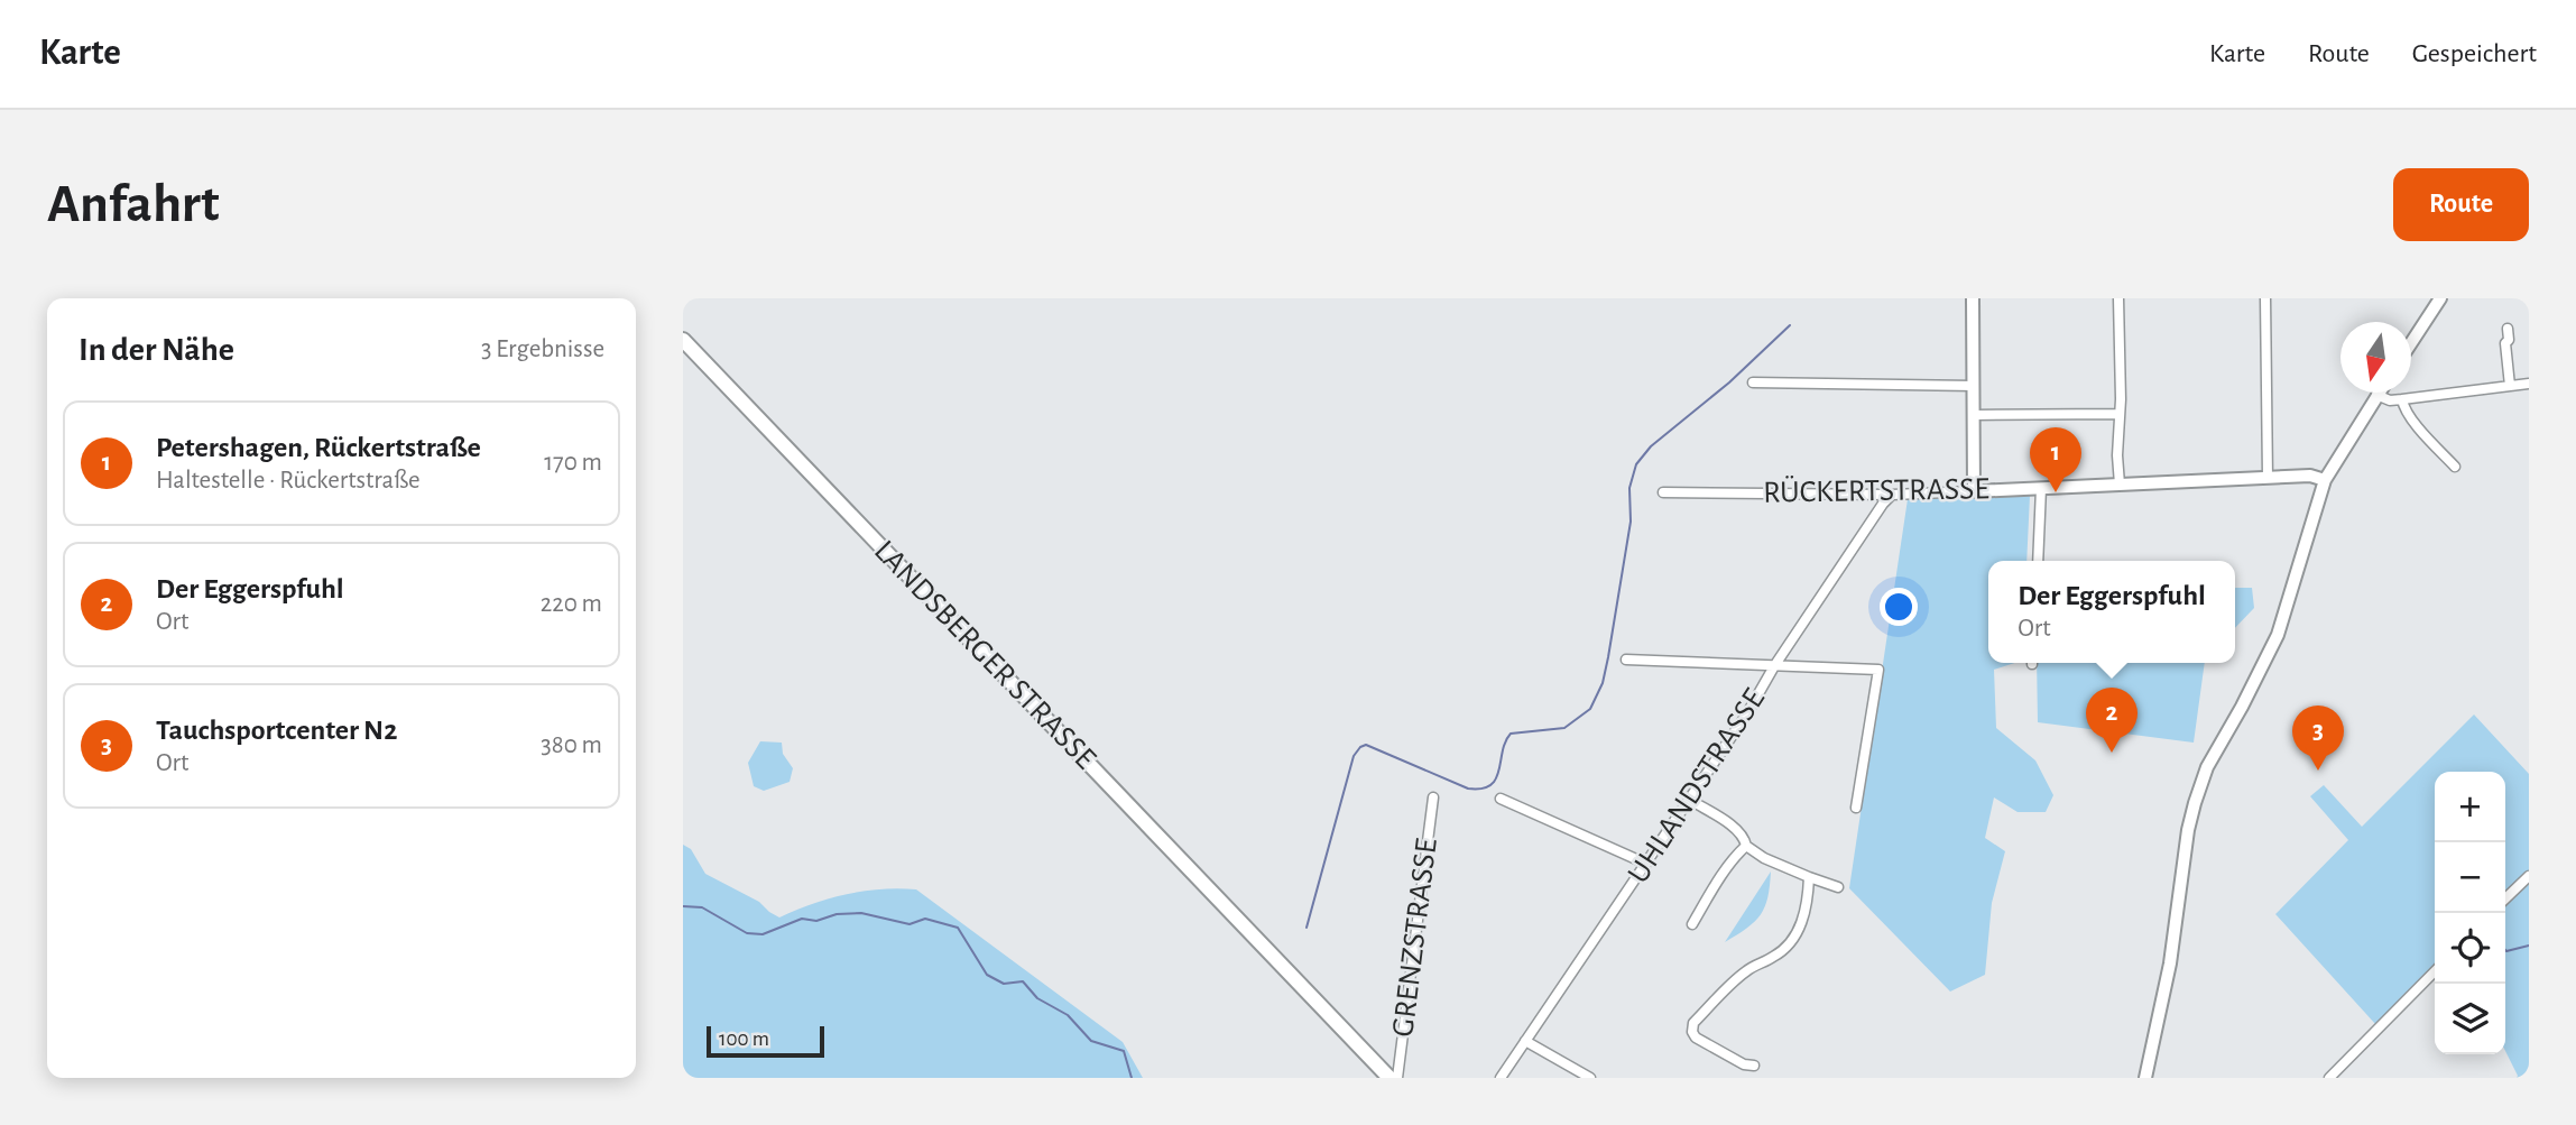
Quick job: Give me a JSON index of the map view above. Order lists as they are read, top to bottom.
{
  "streets": {
    "main road": ["LANDSBERGER STRASSE"],
    "street": ["RÜCKERTSTRASSE", "UHLANDSTRASSE", "GRENZSTRASSE"]
  },
  "crossings": [
    ["RÜCKERTSTRASSE", "UHLANDSTRASSE"]
  ],
  "scale_bar": "100 m",
  "north": "bottom",
  "page": {
    "header": "Karte",
    "nav": ["Karte", "Route", "Gespeichert"],
    "buttons": "Route",
    "title": "Anfahrt",
    "heading": ["In der Nähe", "3 Ergebnisse"],
    "list": [
      {
        "mark": "1",
        "name": "Petershagen, Rückertstraße",
        "note": "Haltestelle · Rückertstraße",
        "value": "170 m"
      },
      {
        "mark": "2",
        "name": "Der Eggerspfuhl",
        "note": "Ort",
        "value": "220 m"
      },
      {
        "mark": "3",
        "name": "Tauchsportcenter N2",
        "note": "Ort",
        "value": "380 m"
      }
    ],
    "pins": ["1", "2", "3"],
    "popup": ["Der Eggerspfuhl", "Ort"],
    "map_buttons": ["+", "−"],
    "scale": "100 m"
  }
}
